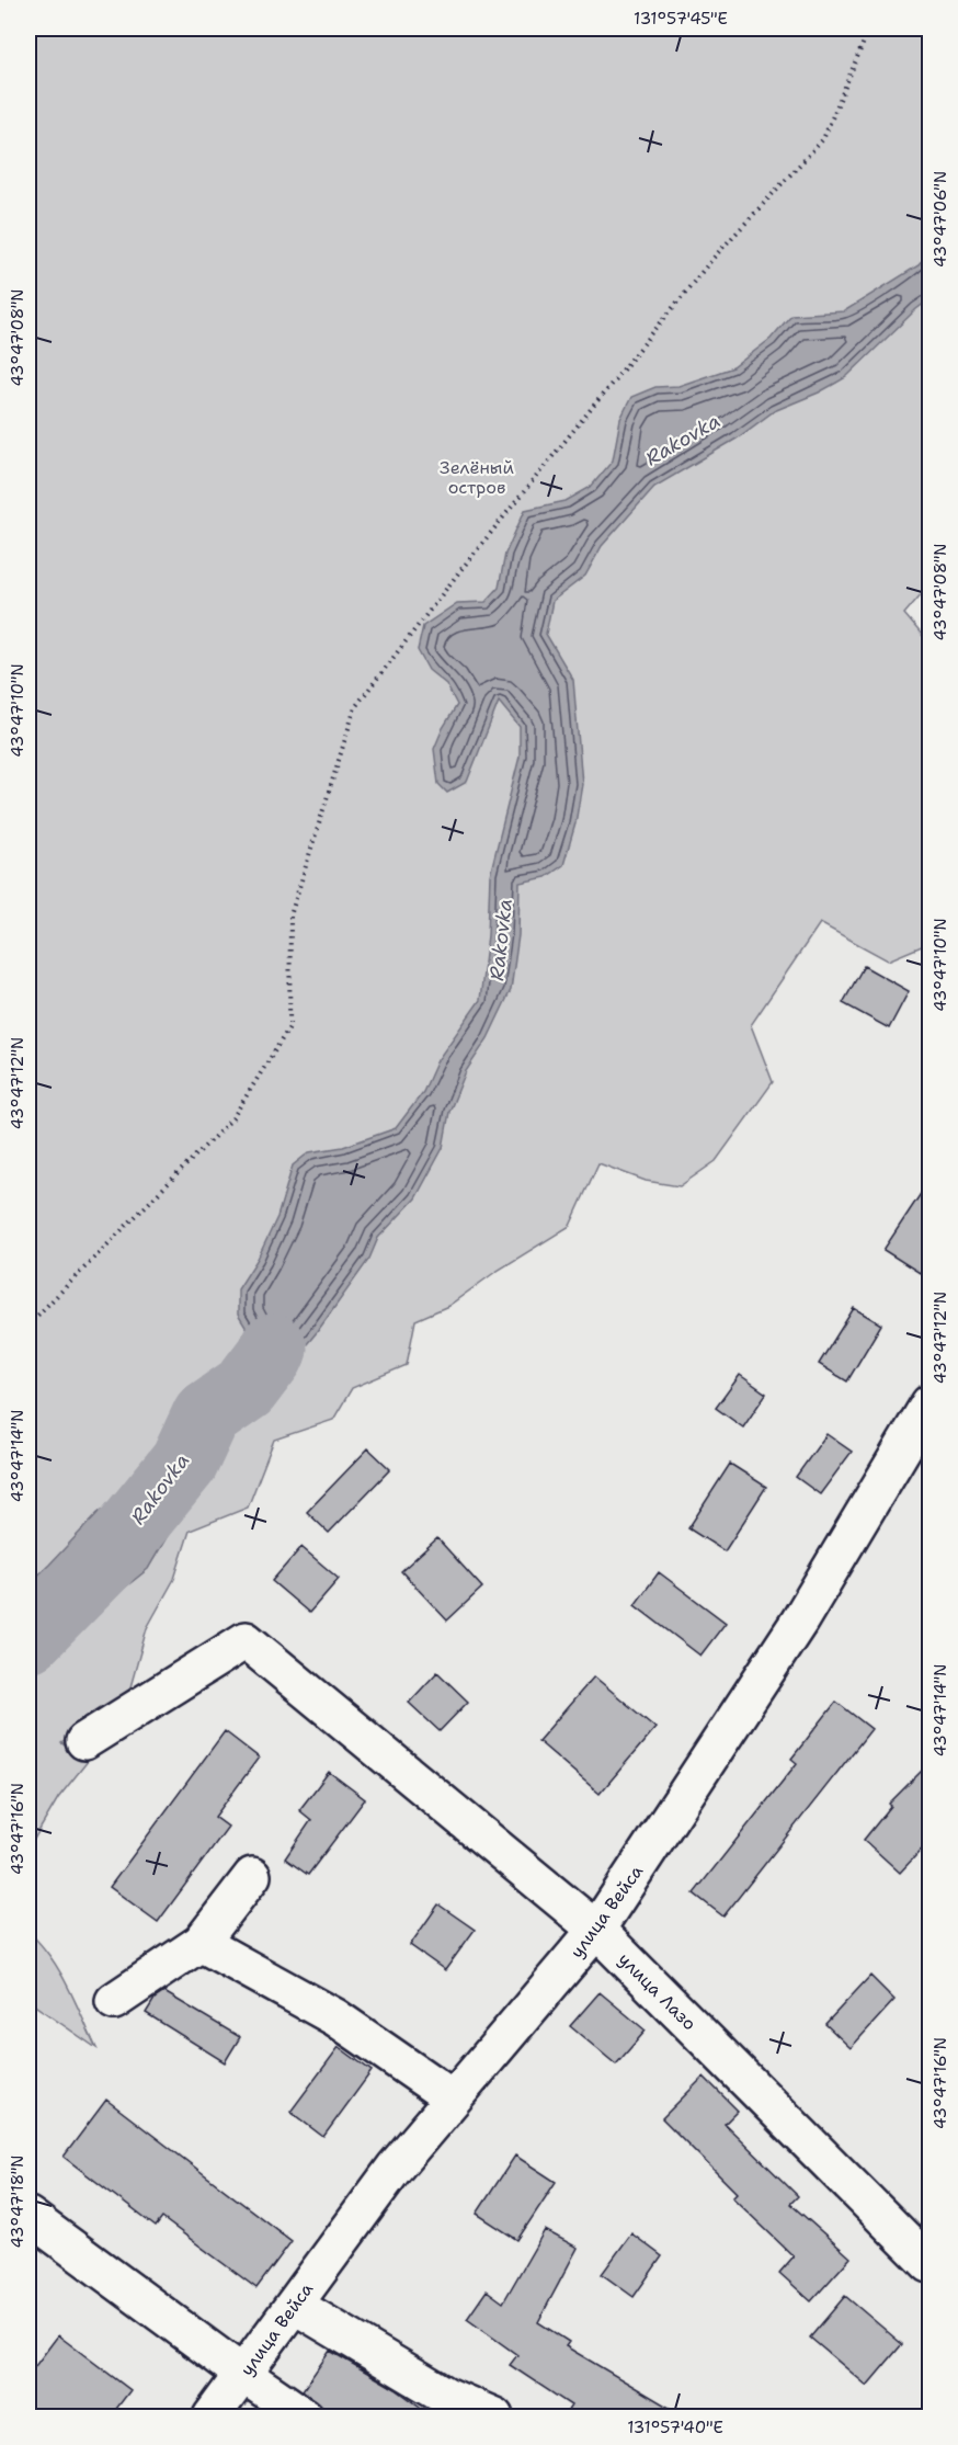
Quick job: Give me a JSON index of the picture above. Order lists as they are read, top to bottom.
{
  "streets": {
    "street": ["улица Вейса", "улица Лазо"]
  },
  "crossings": [
    ["улица Вейса", "улица Лазо"]
  ],
  "water": ["Rakovka"],
  "parks": ["Зелёный остров"],
  "coordinates": [
    "131°57'45\"E",
    "43°47'06\"N",
    "43°47'08\"N",
    "43°47'10\"N",
    "43°47'12\"N",
    "43°47'14\"N",
    "43°47'16\"N",
    "43°47'18\"N",
    "131°57'40\"E"
  ]
}
